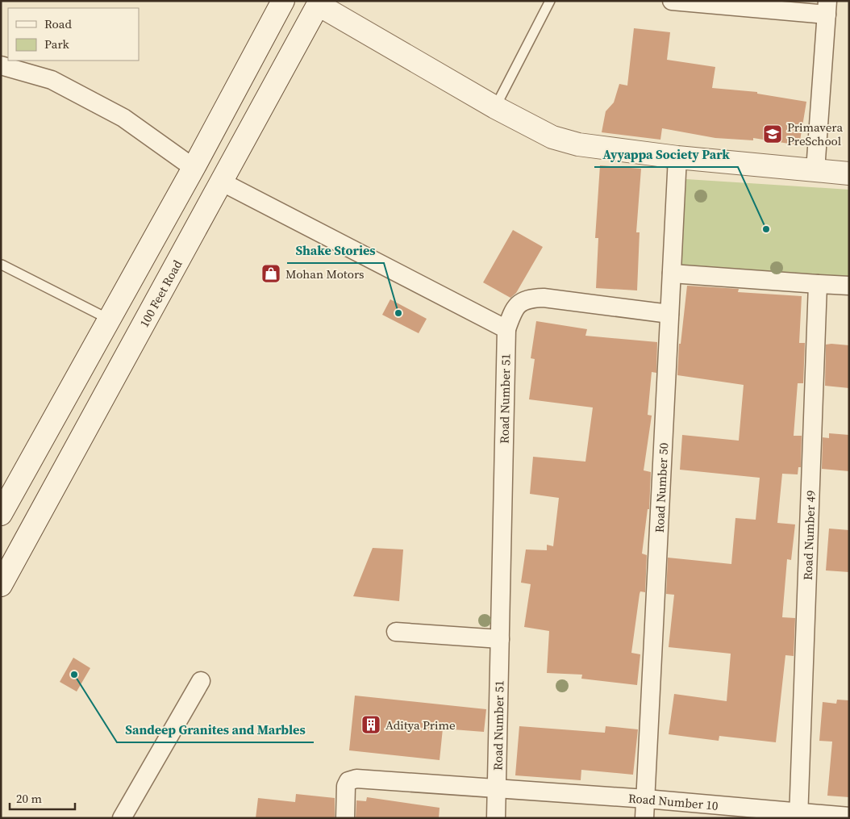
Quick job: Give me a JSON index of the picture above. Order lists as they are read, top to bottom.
{
  "streets": {
    "main road": ["100 Feet Road"],
    "street": [
      "Road Number 51",
      "Road Number 50",
      "Road Number 49",
      "Road Number 10"
    ]
  },
  "crossings": [
    ["Road Number 51", "Road Number 50"],
    ["Road Number 51", "Road Number 10"],
    ["Road Number 50", "Road Number 10"],
    ["Road Number 49", "Road Number 10"]
  ],
  "places": {
    "school or university": ["Primavera PreSchool"],
    "other": ["Ayyappa Society Park", "Shake Stories", "Sandeep Granites and Marbles"],
    "shop": ["Mohan Motors"],
    "building": ["Aditya Prime"]
  },
  "legend": ["Road", "Park"],
  "scale_bar": "20 m"
}
